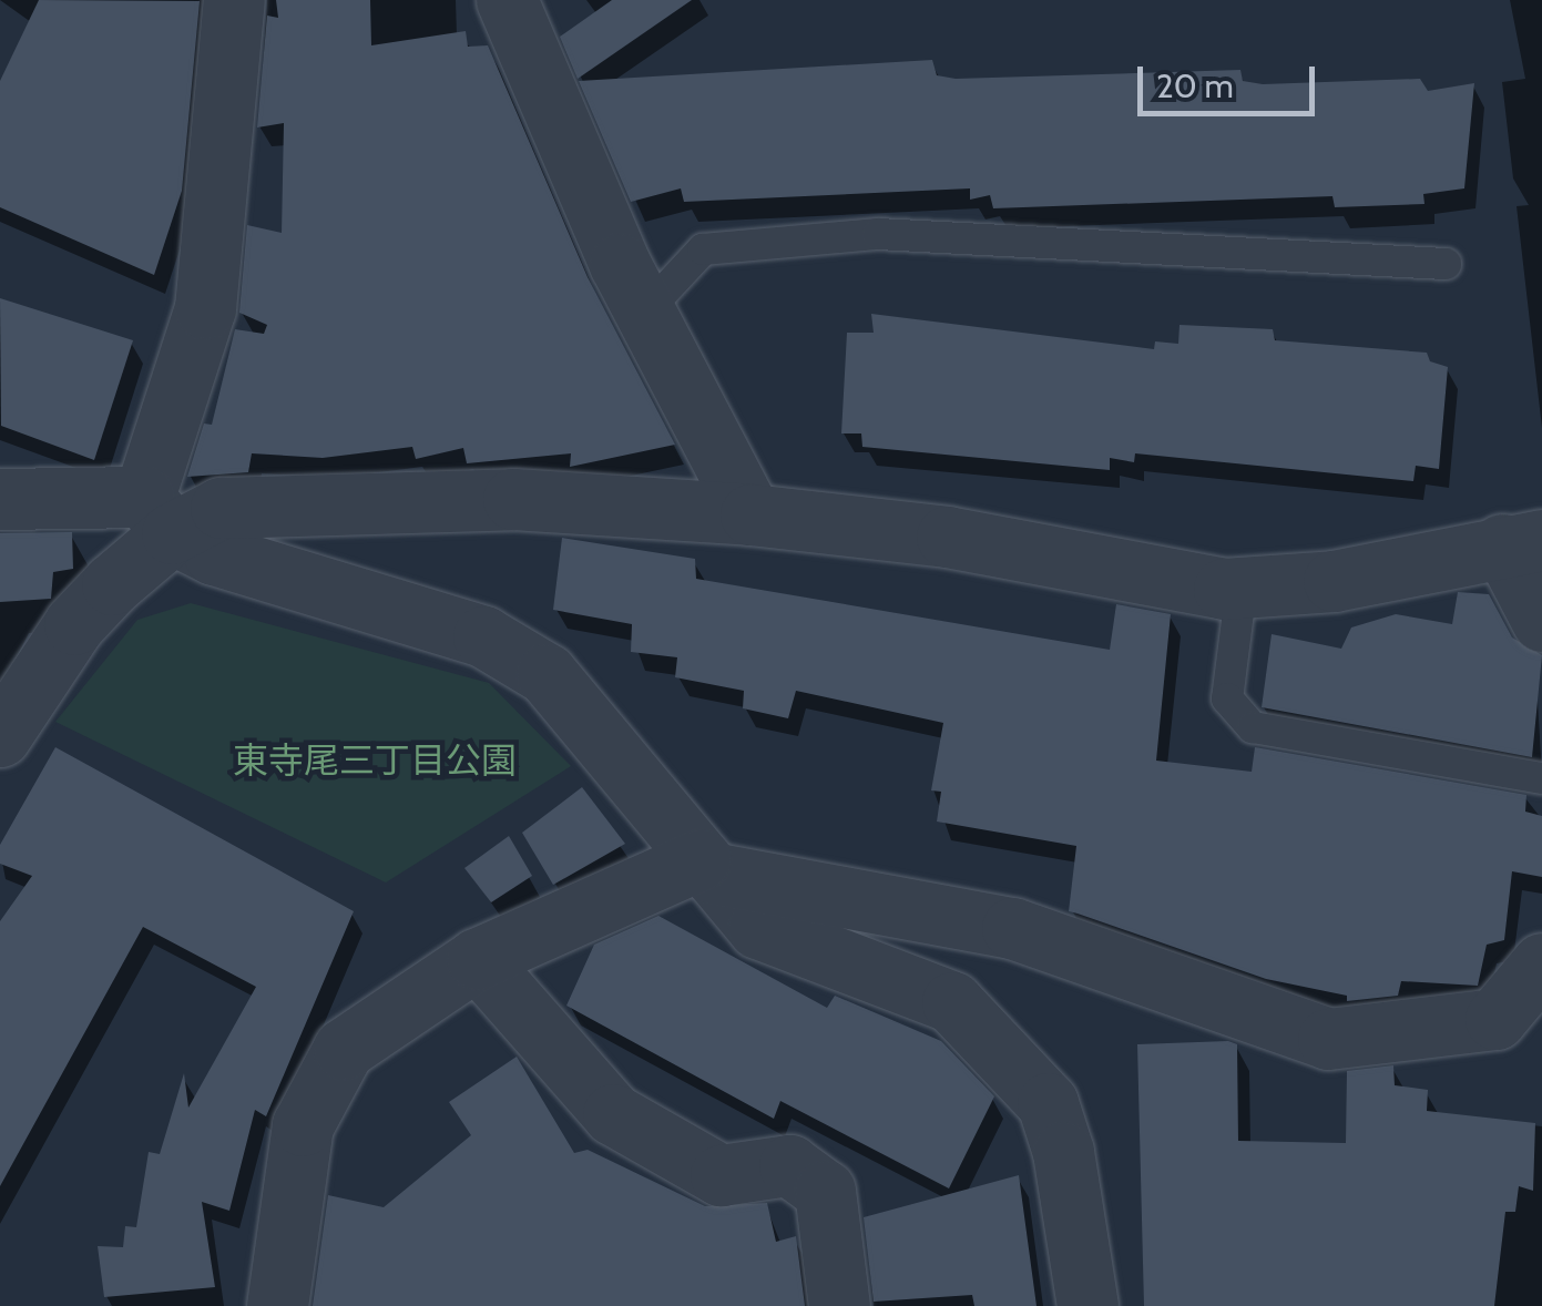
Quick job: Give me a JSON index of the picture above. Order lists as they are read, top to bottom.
{
  "parks": ["東寺尾三丁目公園"],
  "scale_bar": "20 m"
}
